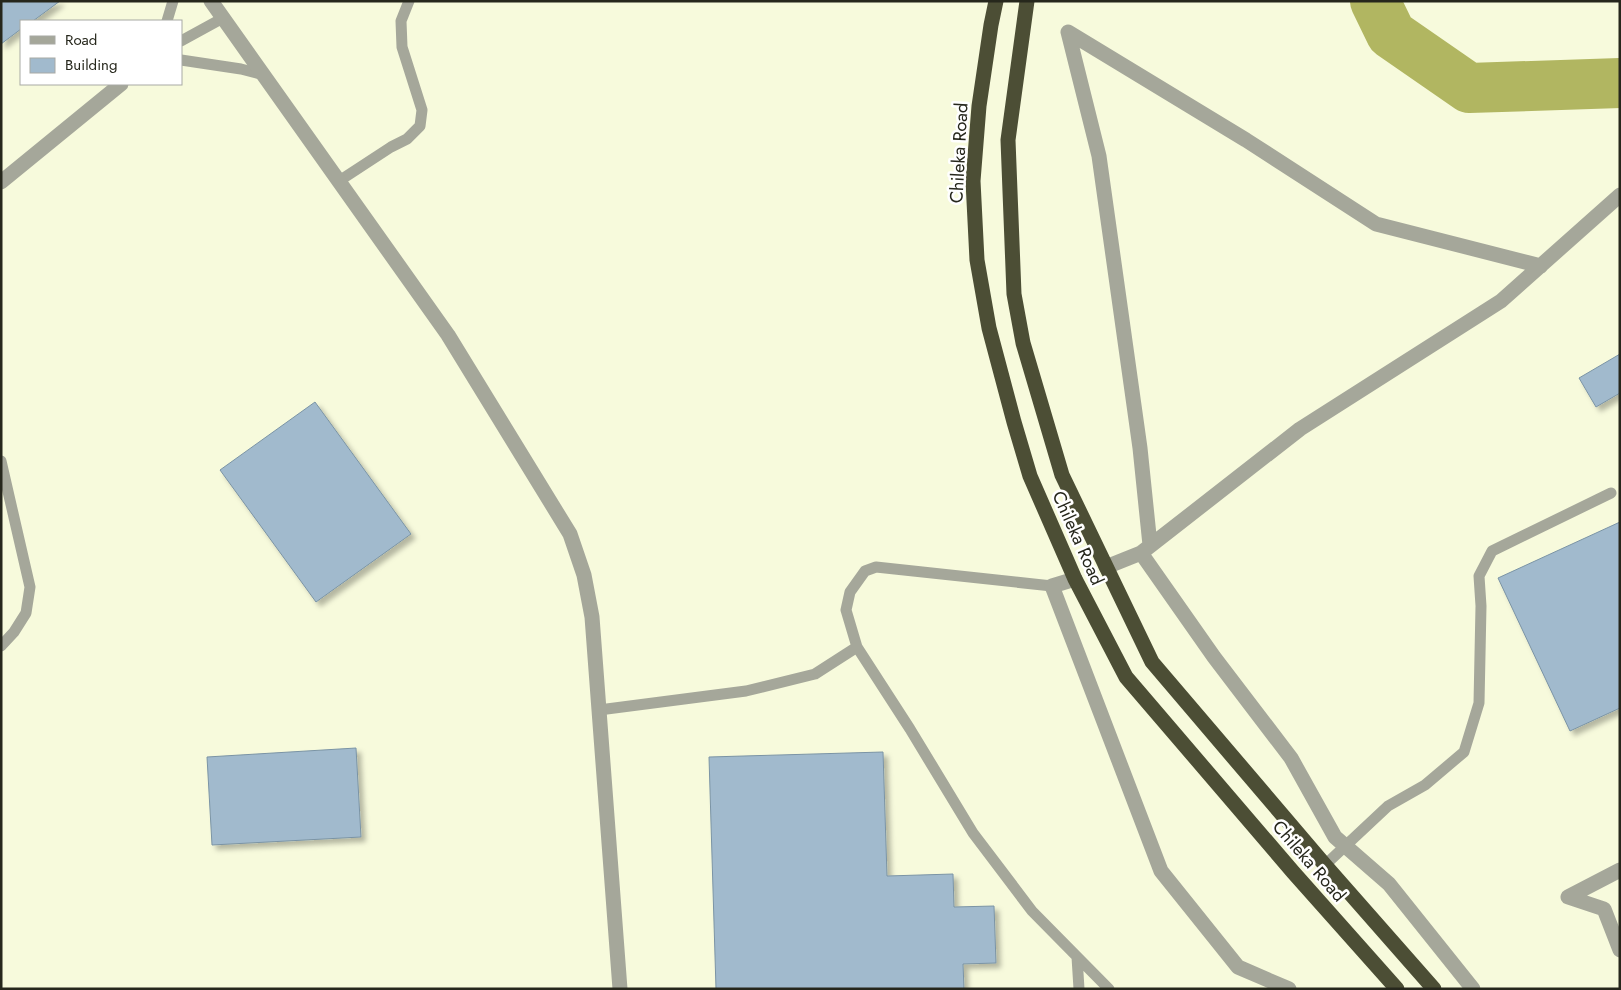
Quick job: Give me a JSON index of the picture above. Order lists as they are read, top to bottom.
{
  "streets": {
    "highway": ["Chileka Road"]
  },
  "legend": ["Road", "Building"]
}
